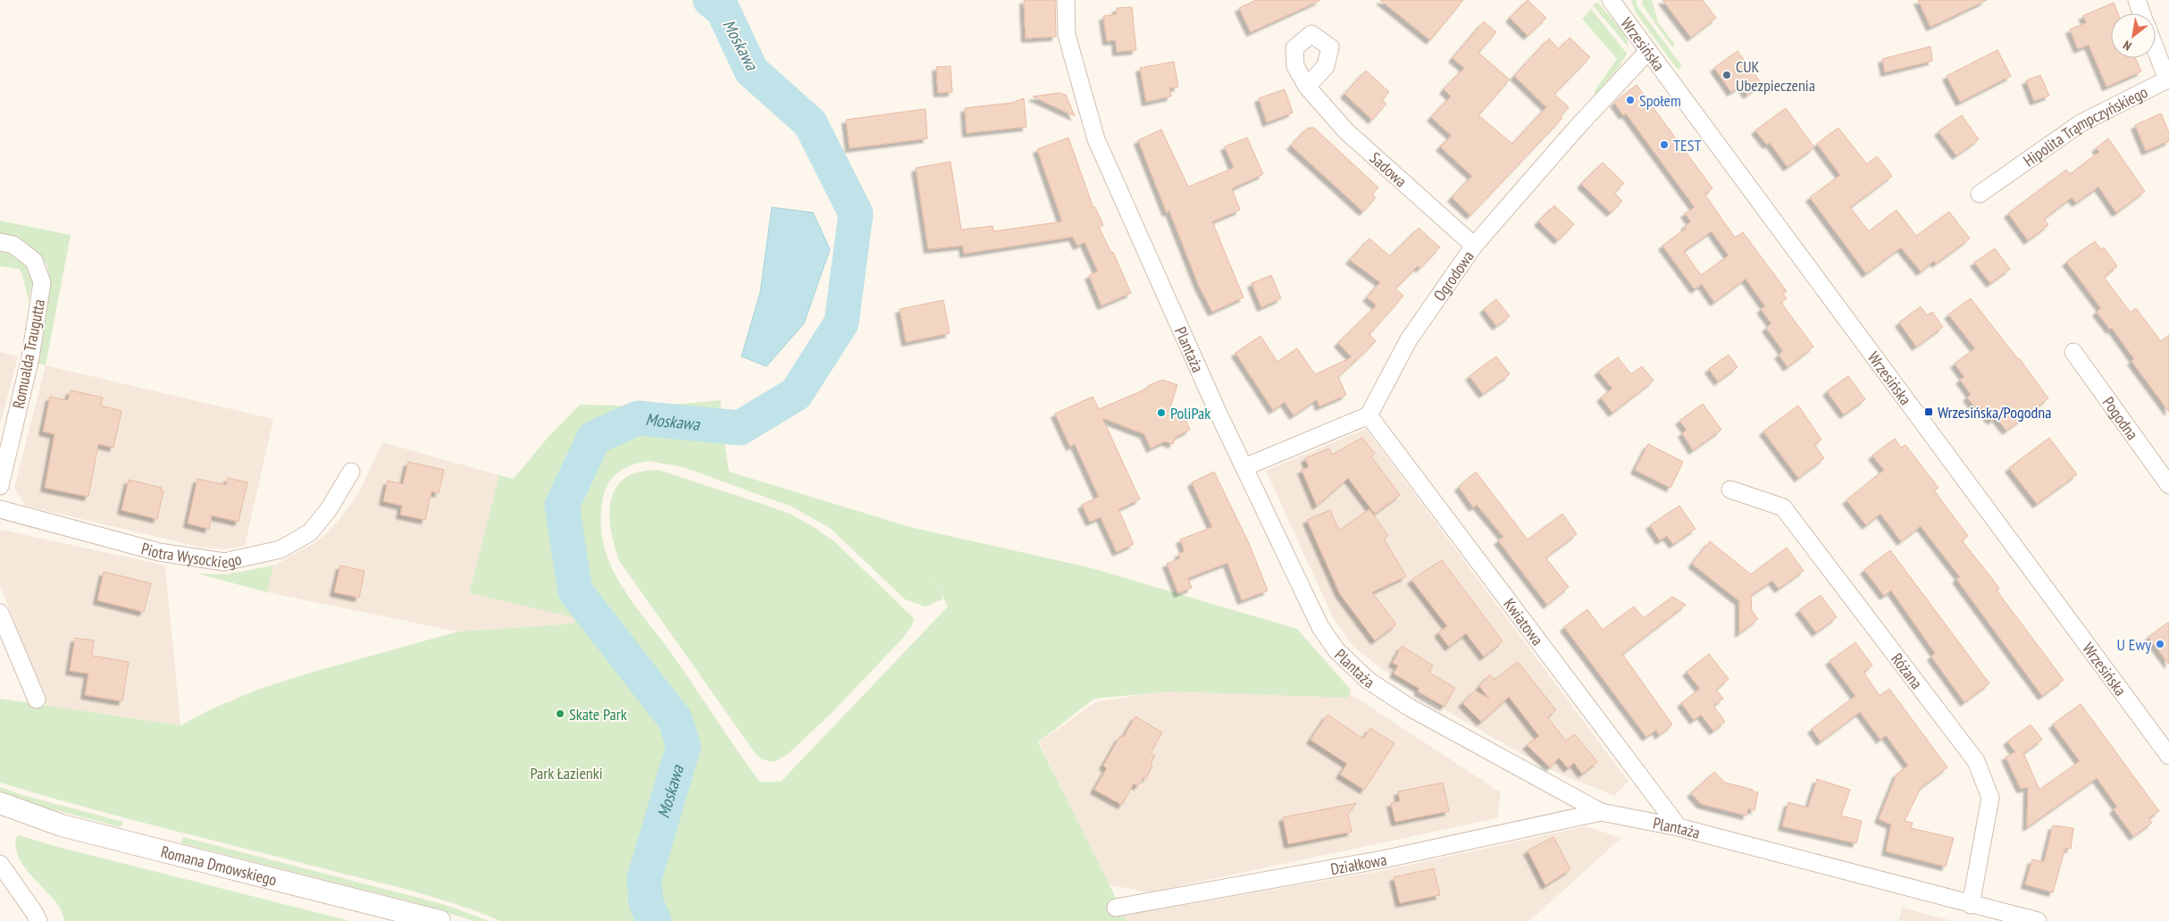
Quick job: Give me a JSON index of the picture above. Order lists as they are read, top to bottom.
{
  "streets": {
    "street": [
      "Wrzesińska",
      "Hipolita Trąmpczyńskiego",
      "Sadowa",
      "Ogrodowa",
      "Plantaża",
      "Romualda Traugutta",
      "Pogodna",
      "Piotra Wysockiego",
      "Kwiatowa",
      "Różana",
      "Działkowa",
      "Romana Dmowskiego"
    ]
  },
  "crossings": [
    ["Wrzesińska", "Ogrodowa"],
    ["Sadowa", "Ogrodowa"],
    ["Ogrodowa", "Kwiatowa"],
    ["Plantaża", "Kwiatowa"],
    ["Plantaża", "Różana"],
    ["Plantaża", "Działkowa"]
  ],
  "water": ["Moskawa"],
  "parks": ["Park Łazienki"],
  "places": {
    "other": [
      "CUK Ubezpieczenia",
      "Społem",
      "TEST",
      "PoliPak",
      "U Ewy",
      "Skate Park"
    ],
    "transit": ["Wrzesińska/Pogodna"]
  },
  "north": "bottom left"
}
